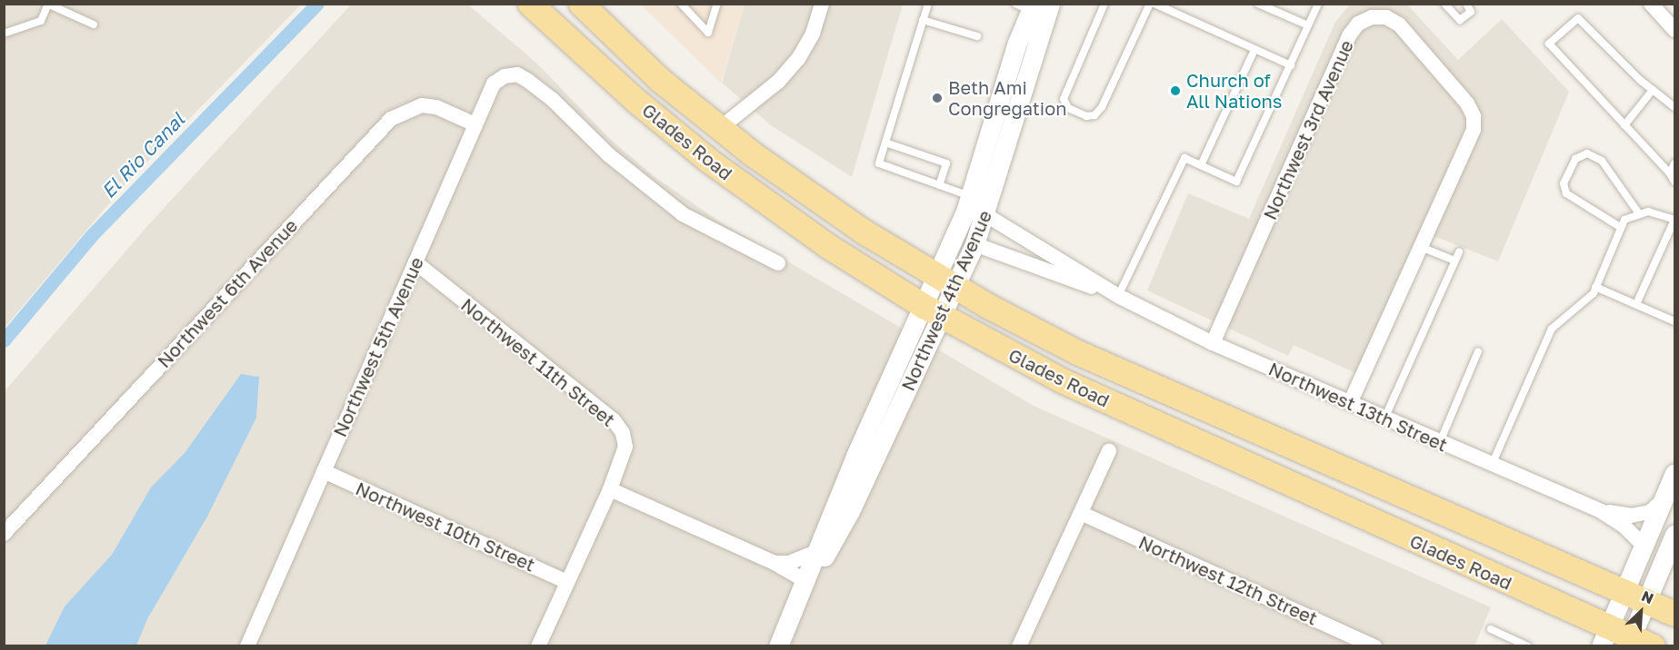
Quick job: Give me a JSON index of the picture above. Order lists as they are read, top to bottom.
{
  "streets": {
    "main road": ["Glades Road"],
    "street": [
      "Northwest 3rd Avenue",
      "Northwest 6th Avenue",
      "Northwest 4th Avenue",
      "Northwest 5th Avenue",
      "Northwest 11th Street",
      "Northwest 13th Street",
      "Northwest 10th Street",
      "Northwest 12th Street"
    ]
  },
  "crossings": [
    ["Northwest 3rd Avenue", "Northwest 13th Street"],
    ["Glades Road", "Northwest 4th Avenue"],
    ["Northwest 6th Avenue", "Northwest 5th Avenue"],
    ["Northwest 4th Avenue", "Northwest 13th Street"],
    ["Northwest 5th Avenue", "Northwest 11th Street"],
    ["Northwest 5th Avenue", "Northwest 10th Street"],
    ["Northwest 11th Street", "Northwest 10th Street"]
  ],
  "water": ["El Rio Canal"],
  "places": ["Church of All Nations", "Beth Ami Congregation"],
  "north": "top right"
}
